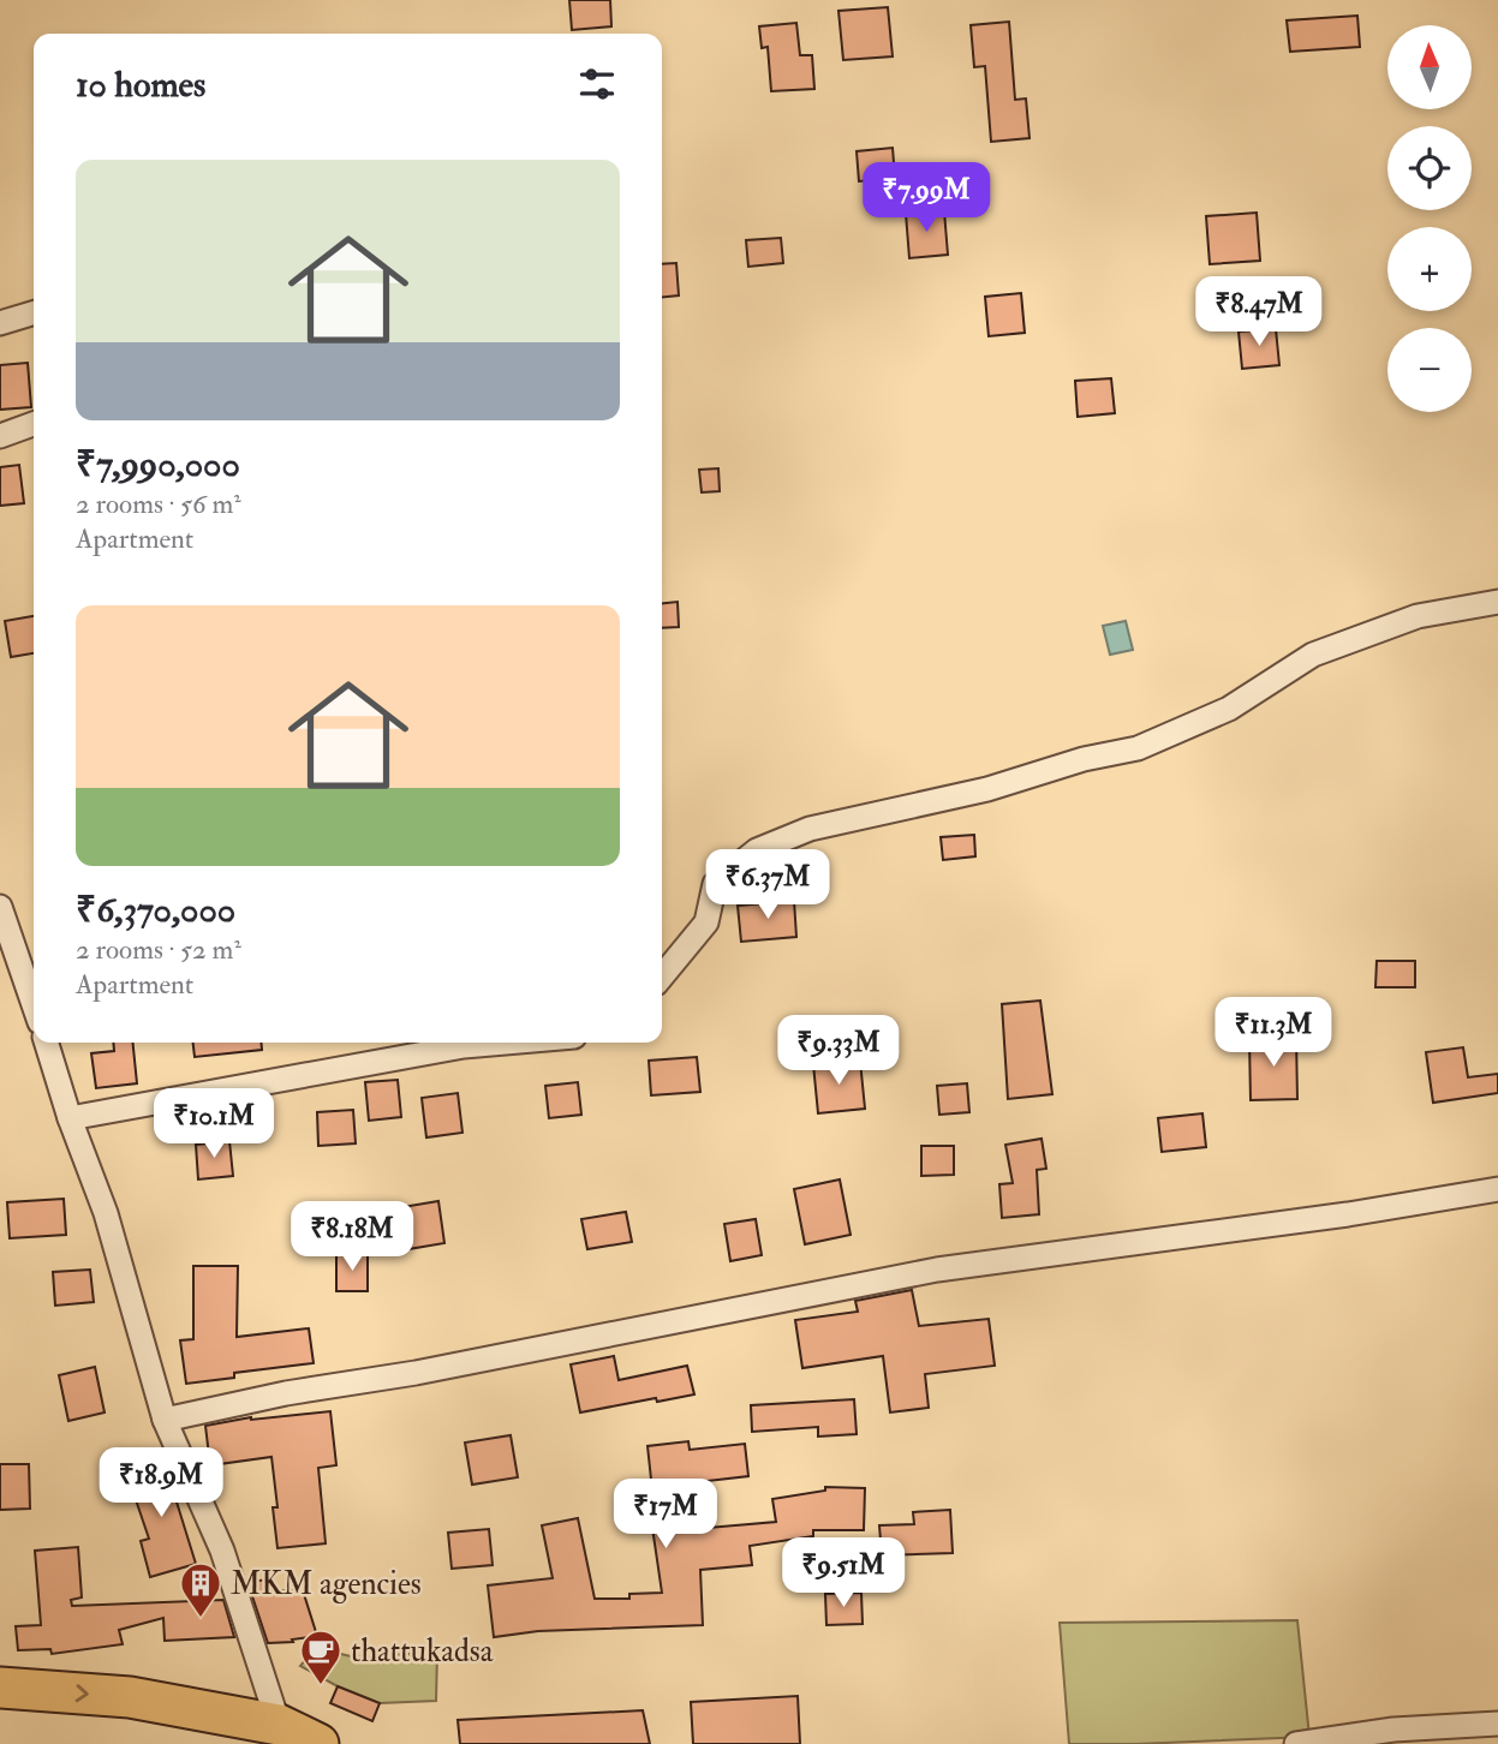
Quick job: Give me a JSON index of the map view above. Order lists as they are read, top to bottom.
{
  "places": {
    "building": ["MKM agencies"],
    "cafe": ["thattukadsa"]
  },
  "north": "top",
  "page": {
    "map_buttons": ["+", "−"],
    "heading": "10 homes",
    "list": [
      {
        "name": "₹7,990,000",
        "note": "2 rooms · 56 m² · Apartment"
      },
      {
        "name": "₹6,370,000",
        "note": "2 rooms · 52 m² · Apartment"
      }
    ],
    "price": [
      "₹7.99M",
      "₹8.47M",
      "₹6.37M",
      "₹11.3M",
      "₹9.33M",
      "₹10.1M",
      "₹8.18M",
      "₹18.9M",
      "₹17M",
      "₹9.51M"
    ]
  }
}
